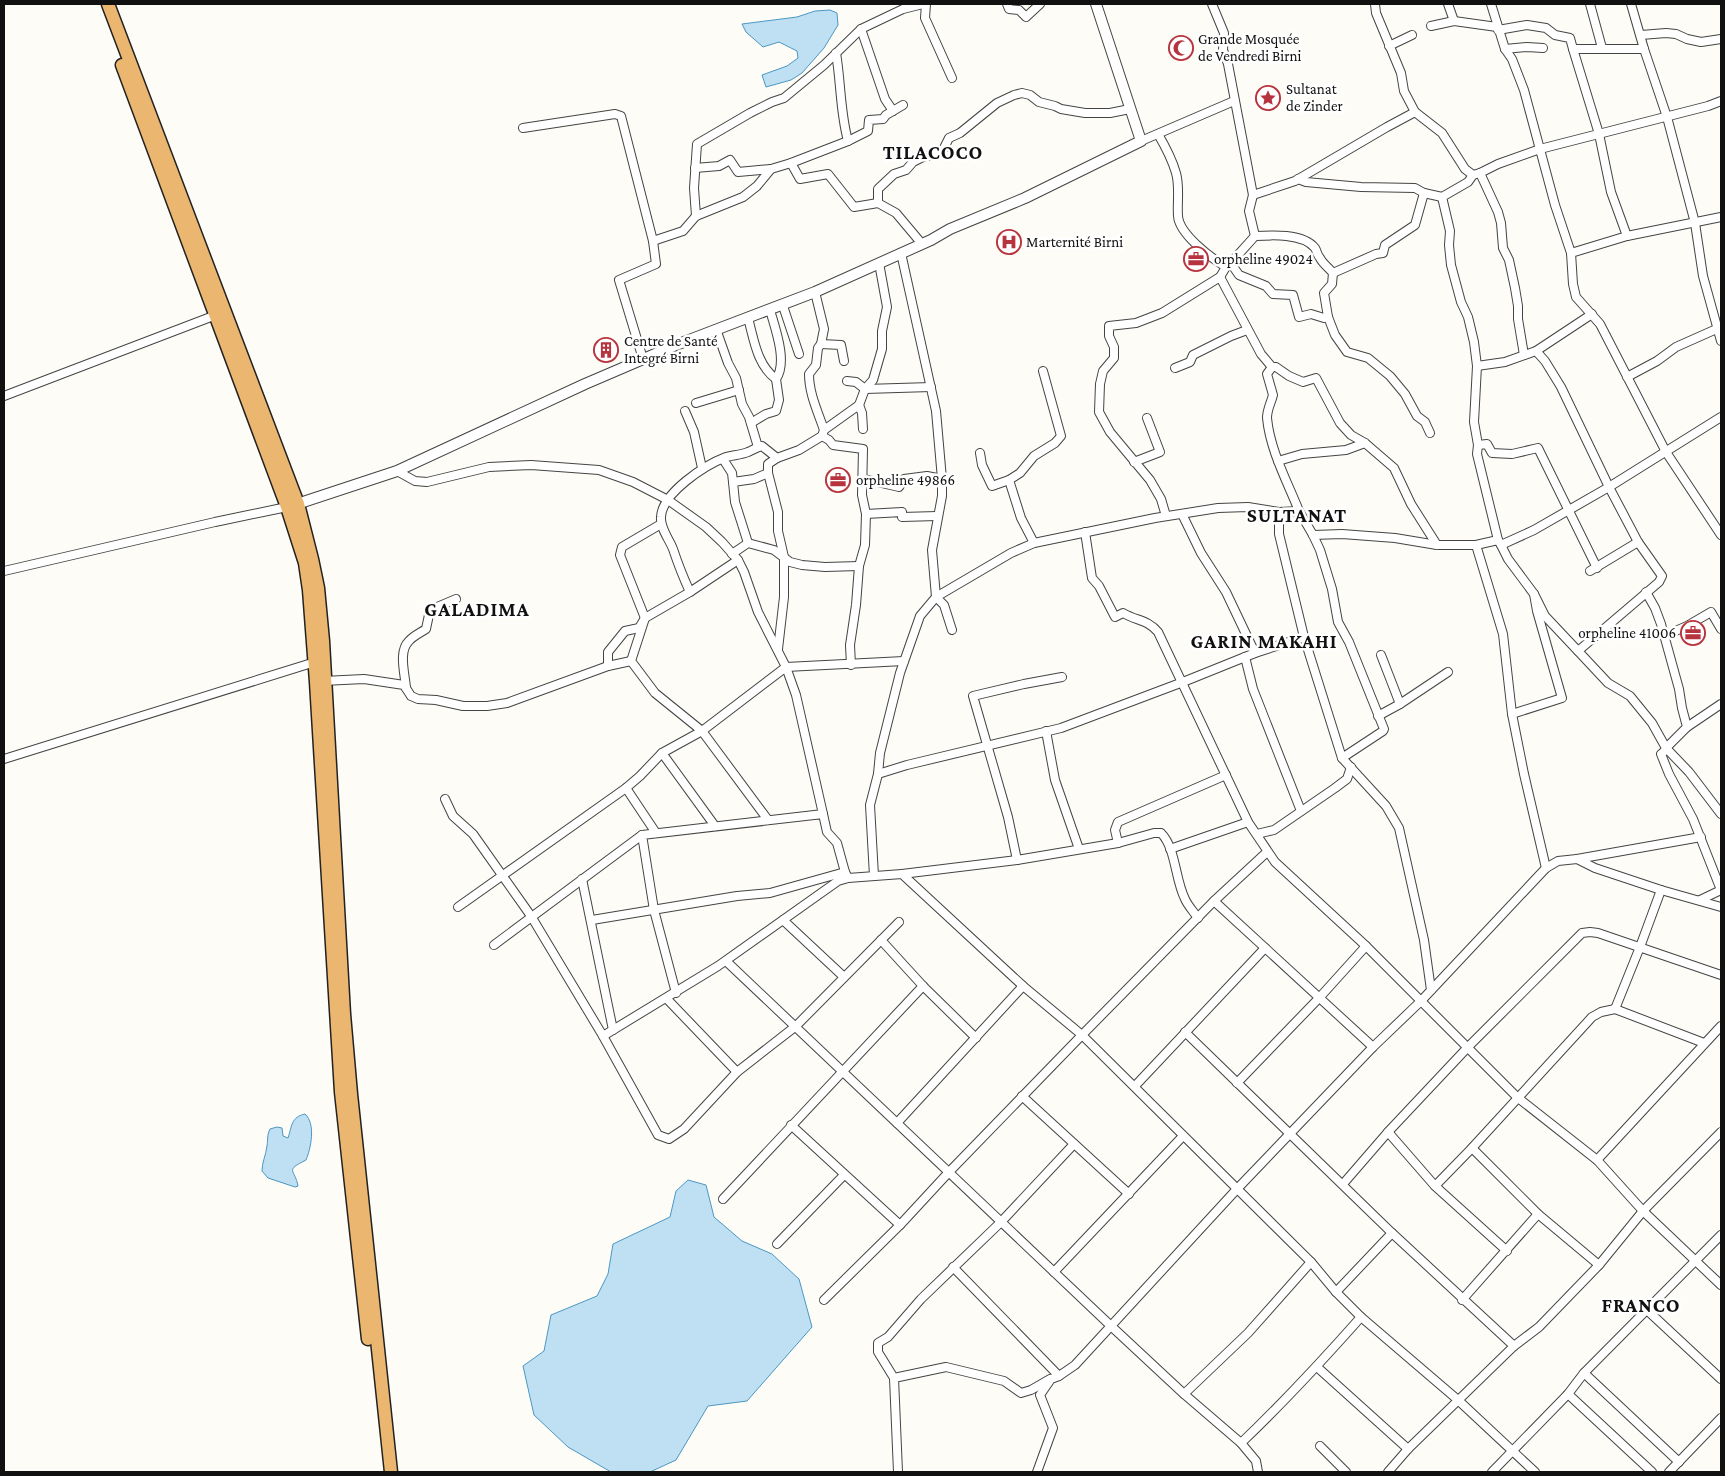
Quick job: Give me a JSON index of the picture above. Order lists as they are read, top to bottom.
{
  "districts": [
    "TILACOCO",
    "SULTANAT",
    "GALADIMA",
    "GARIN MAKAHI",
    "FRANCO"
  ],
  "places": {
    "mosque": ["Grande Mosquée de Vendredi Birni"],
    "place": ["Sultanat de Zinder"],
    "hospital": ["Marternité Birni"],
    "office": ["orpheline 49024", "orpheline 49866", "orpheline 41006"],
    "building": ["Centre de Santé Integré Birni"]
  }
}
